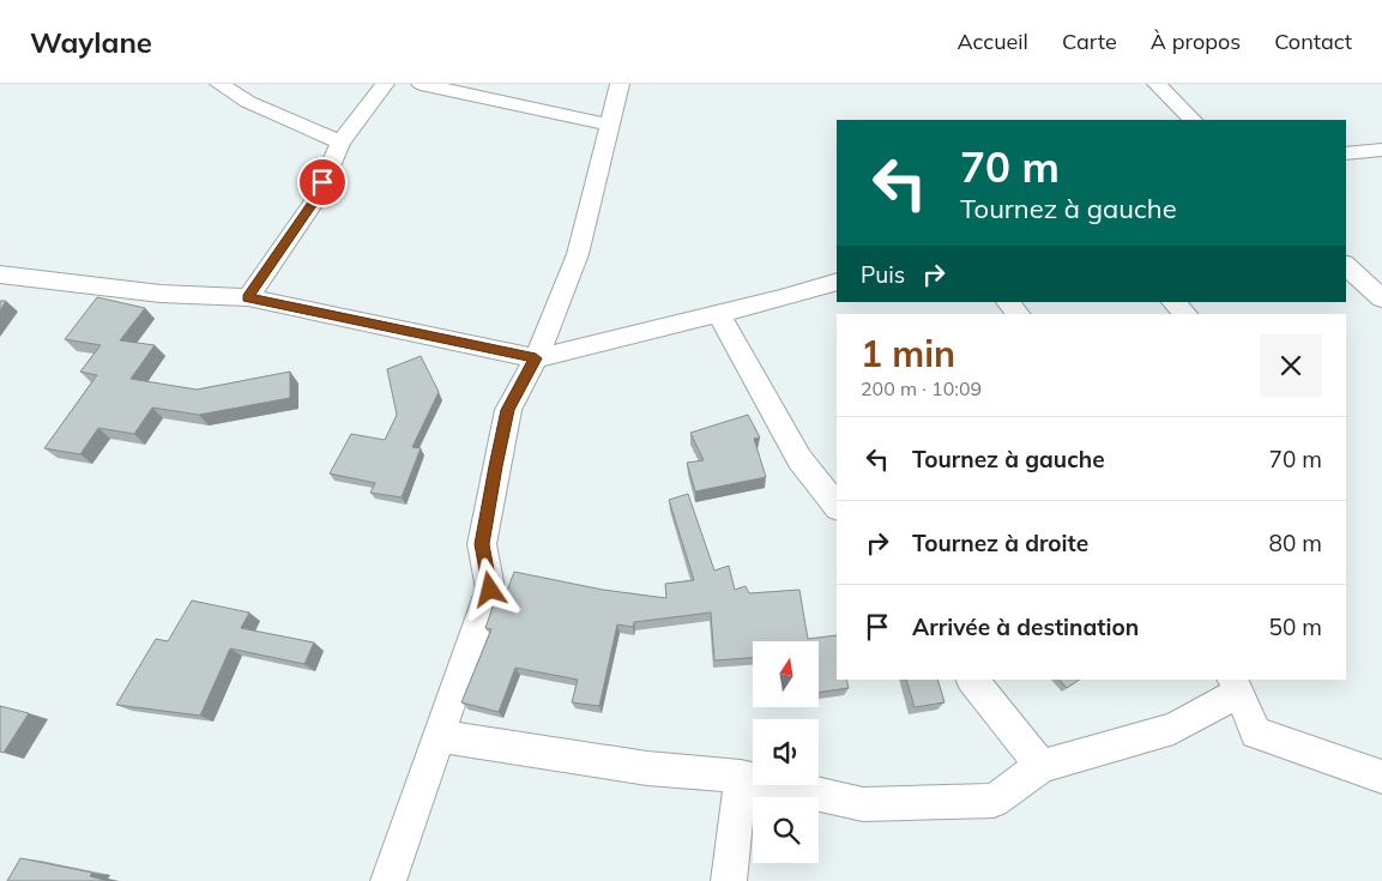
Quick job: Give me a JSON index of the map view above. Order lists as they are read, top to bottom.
{
  "north": "top",
  "page": {
    "header": "Waylane",
    "nav": [
      "Accueil",
      "Carte",
      "À propos",
      "Contact"
    ],
    "turn": ["70 m", "Tournez à gauche"],
    "then": "Puis",
    "heading": ["1 min", "200 m · 10:09"],
    "list": [
      {
        "name": "Tournez à gauche",
        "value": "70 m"
      },
      {
        "name": "Tournez à droite",
        "value": "80 m"
      },
      {
        "name": "Arrivée à destination",
        "value": "50 m"
      }
    ]
  }
}
